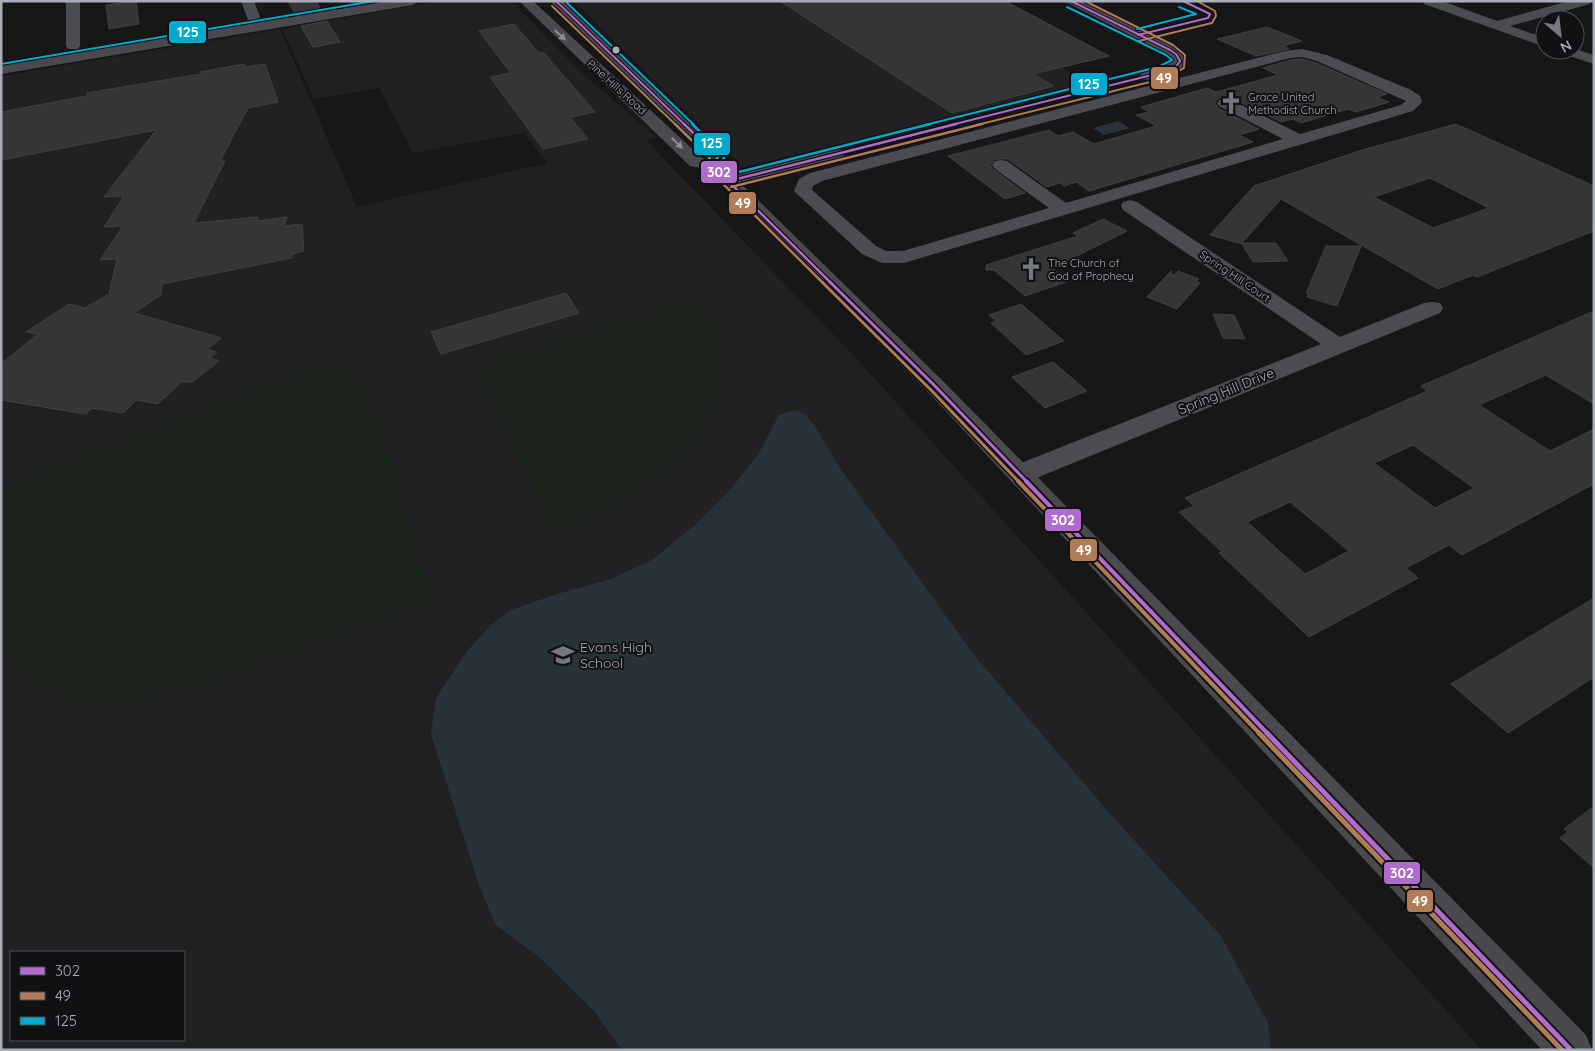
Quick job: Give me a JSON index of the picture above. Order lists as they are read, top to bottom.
{
  "streets": {
    "main road": ["Pine Hills Road"],
    "street": ["Spring Hill Court", "Spring Hill Drive"]
  },
  "crossings": [
    ["Pine Hills Road", "Spring Hill Drive"],
    ["Spring Hill Court", "Spring Hill Drive"]
  ],
  "places": {
    "church": ["Grace United Methodist Church", "The Church of God of Prophecy"],
    "school or university": ["Evans High School"]
  },
  "lines": ["transit line 302", "transit line 49", "transit line 125"],
  "legend": ["302", "49", "125"],
  "north": "bottom right"
}
